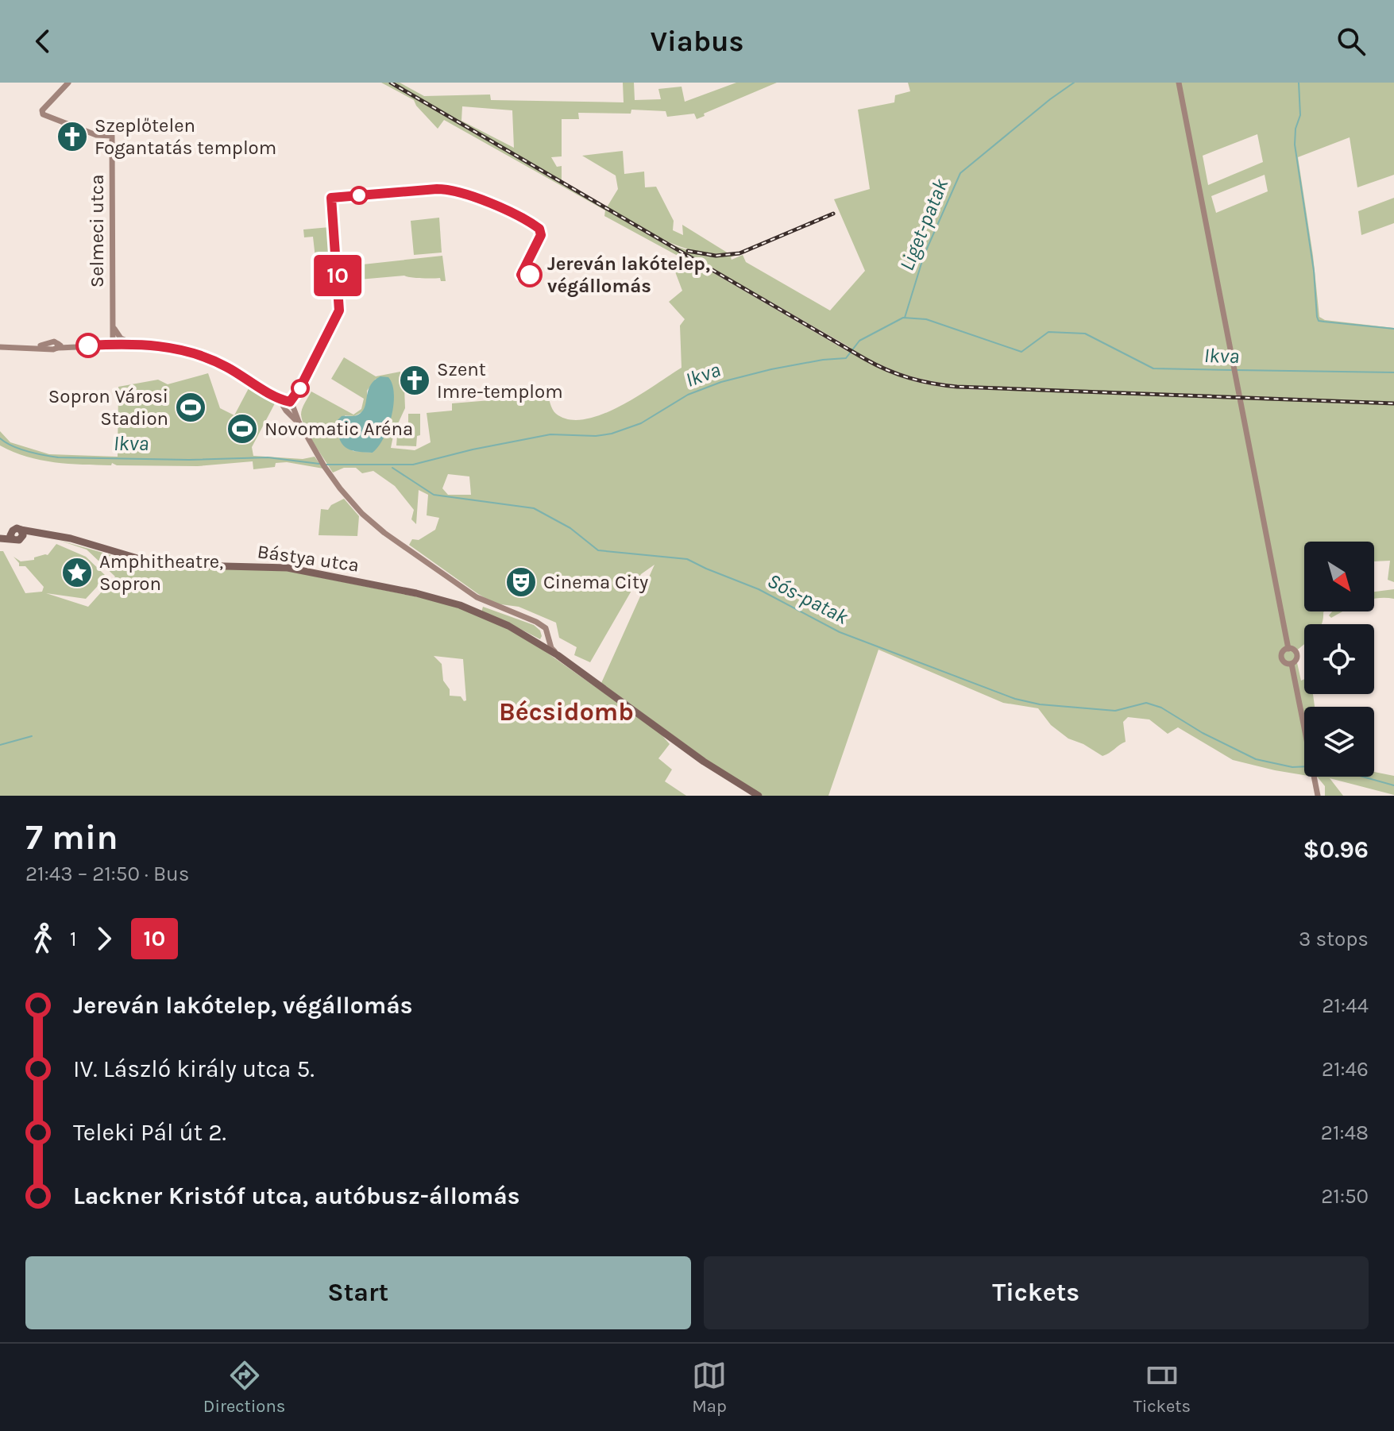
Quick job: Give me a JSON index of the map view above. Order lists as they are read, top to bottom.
{
  "streets": {
    "main road": ["Bástya utca"],
    "street": ["Selmeci utca"]
  },
  "districts": ["Bécsidomb"],
  "water": ["Liget-patak", "Ikva", "Sós-patak"],
  "places": {
    "church": ["Szeplőtelen Fogantatás templom", "Szent Imre-templom"],
    "other": ["Jereván lakótelep, végállomás"],
    "sports": ["Sopron Városi Stadion", "Novomatic Aréna"],
    "place": ["Amphitheatre, Sopron"],
    "theatre": ["Cinema City"]
  },
  "lines": ["bus line 10"],
  "north": "bottom right",
  "page": {
    "header": "Viabus",
    "on_map": "10",
    "heading": ["7 min", "21:43 – 21:50 · Bus", "$0.96"],
    "legs": ["1", "10", "3 stops"],
    "list": [
      {
        "name": "Jereván lakótelep, végállomás",
        "value": "21:44"
      },
      {
        "name": "IV. László király utca 5.",
        "value": "21:46"
      },
      {
        "name": "Teleki Pál út 2.",
        "value": "21:48"
      },
      {
        "name": "Lackner Kristóf utca, autóbusz-állomás",
        "value": "21:50"
      }
    ],
    "buttons": ["Start", "Tickets"],
    "tabs": ["Directions", "Map", "Tickets"]
  }
}
